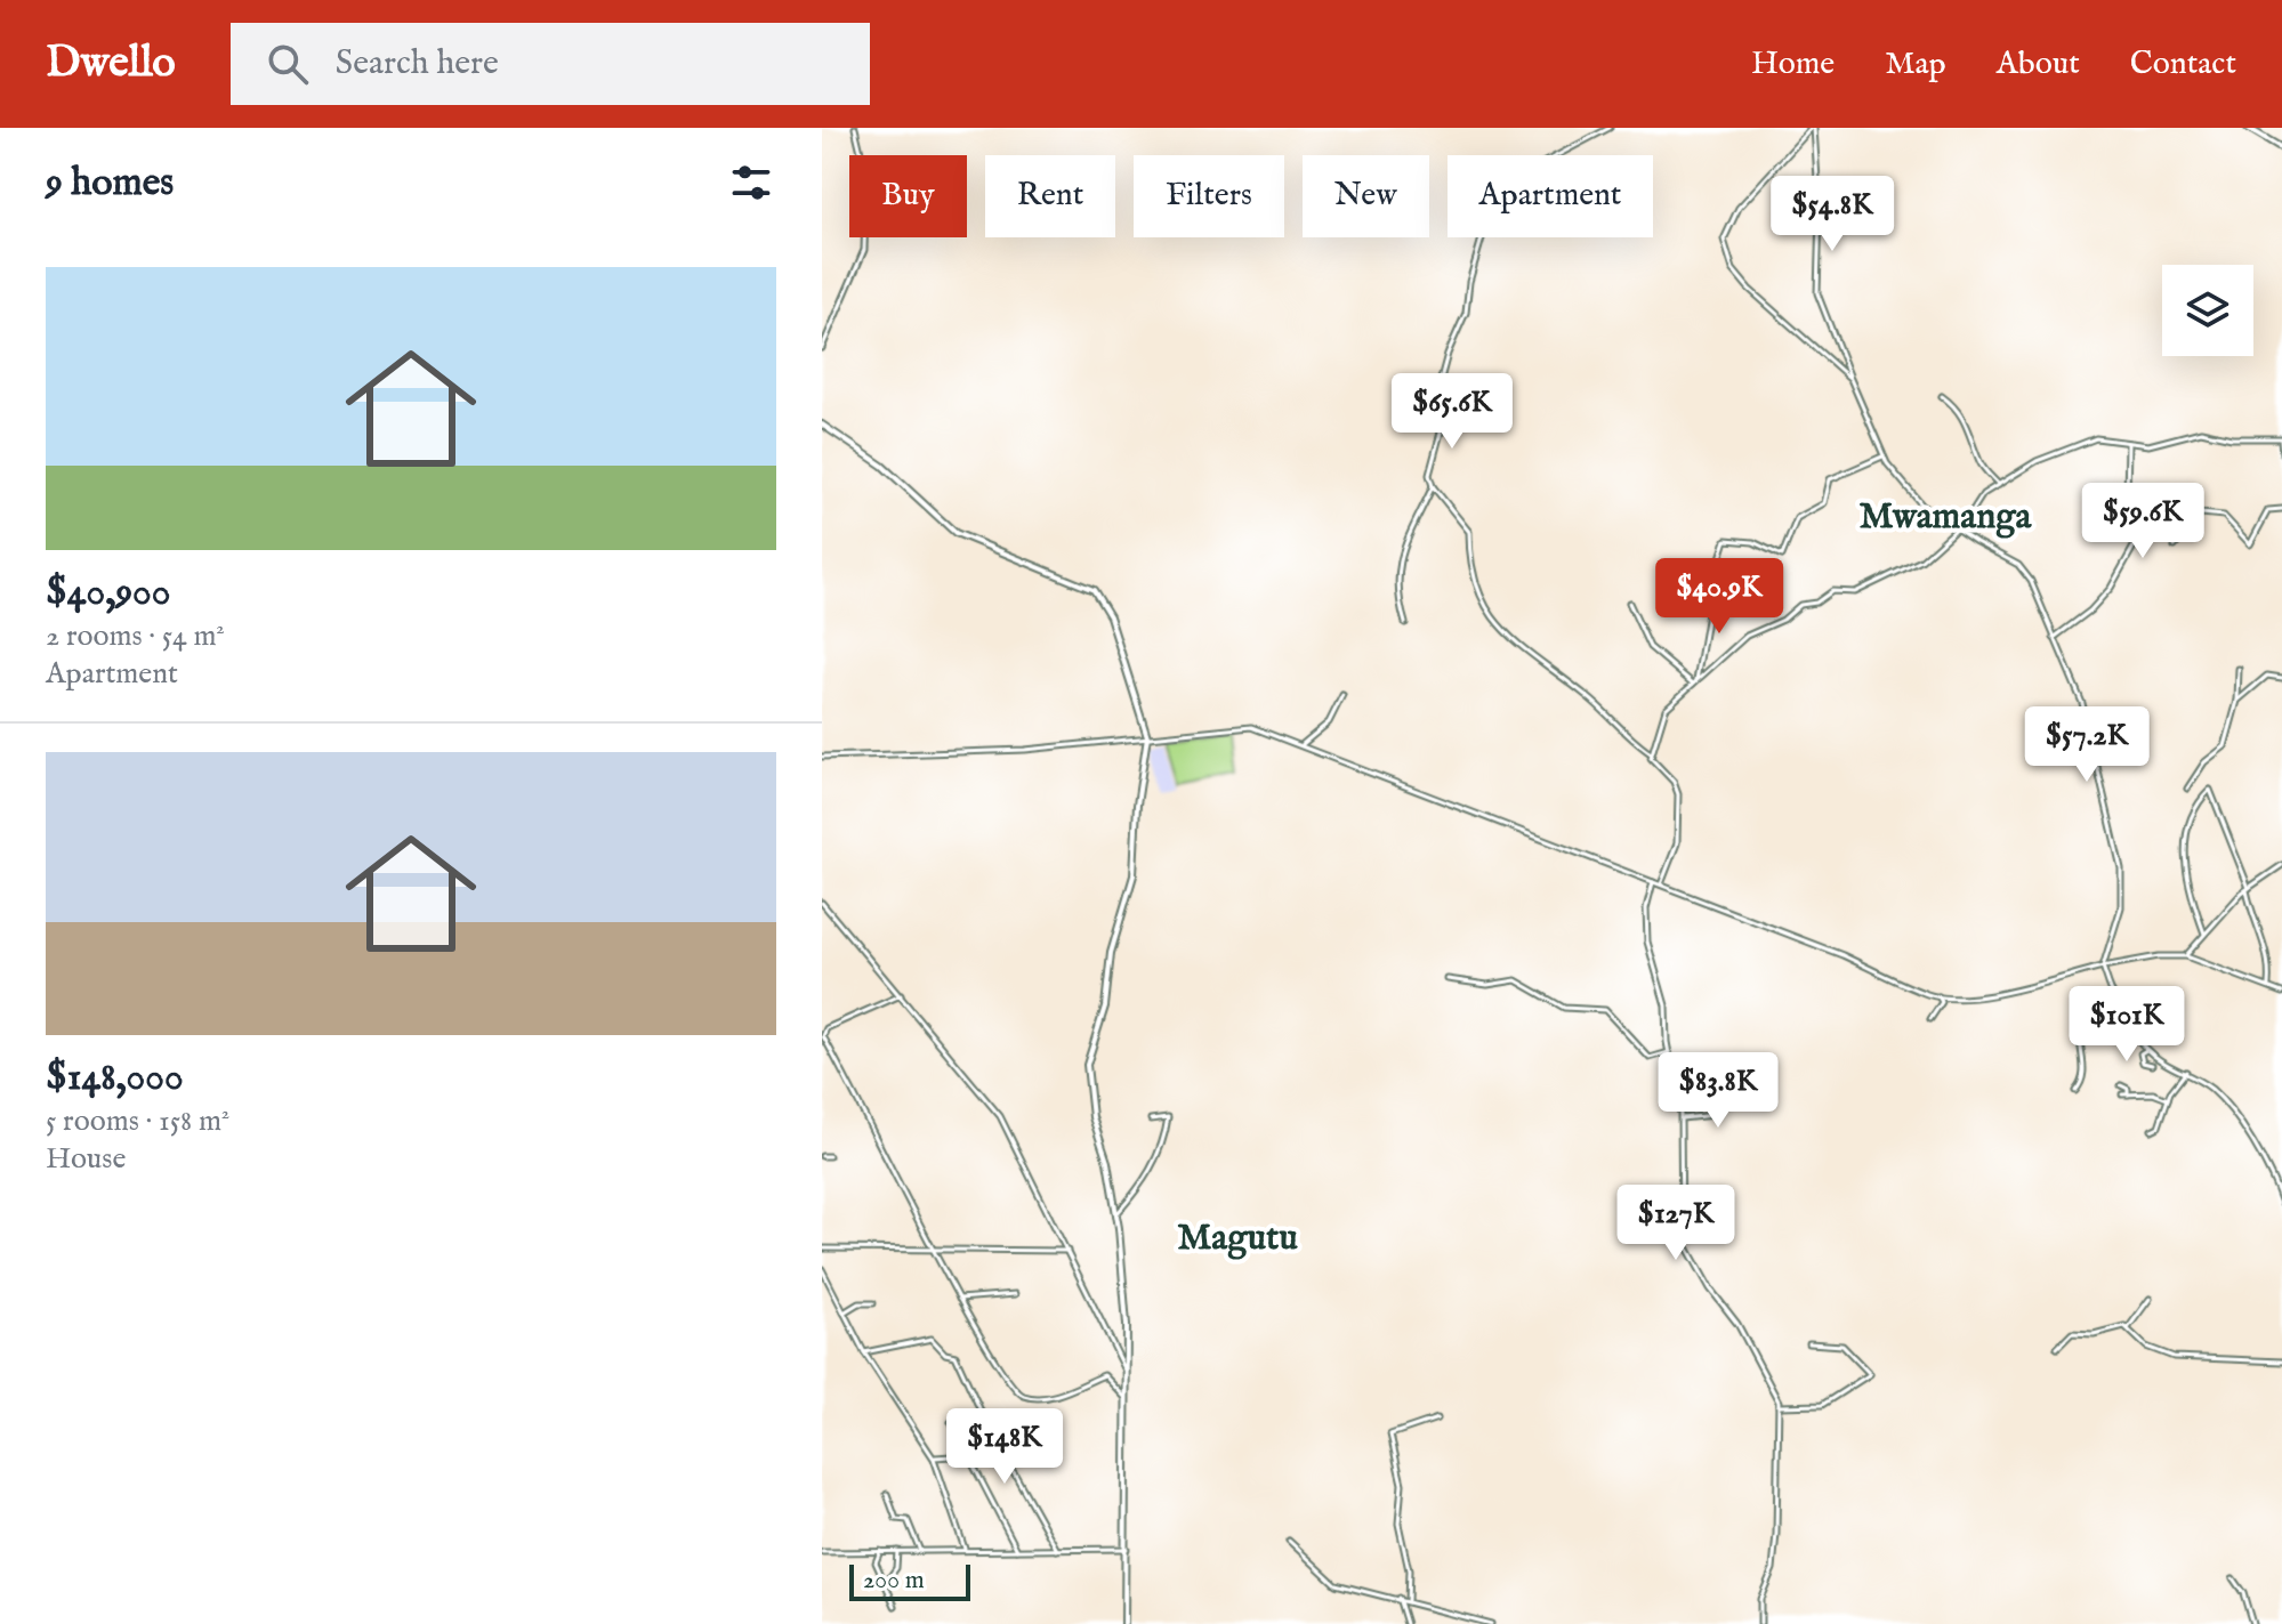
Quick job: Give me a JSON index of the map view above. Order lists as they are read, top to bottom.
{
  "districts": ["Mwamanga", "Magutu"],
  "scale_bar": "200 m",
  "page": {
    "header": "Dwello",
    "search": "Search here",
    "nav": [
      "Home",
      "Map",
      "About",
      "Contact"
    ],
    "heading": "9 homes",
    "chip": [
      "Buy",
      "Rent",
      "Filters",
      "New",
      "Apartment"
    ],
    "price": [
      "$54.8K",
      "$65.6K",
      "$59.6K",
      "$40.9K",
      "$57.2K",
      "$101K",
      "$83.8K",
      "$127K",
      "$148K"
    ],
    "list": [
      {
        "name": "$40,900",
        "note": "2 rooms · 54 m² · Apartment"
      },
      {
        "name": "$148,000",
        "note": "5 rooms · 158 m² · House"
      }
    ],
    "scale": "200 m"
  }
}
